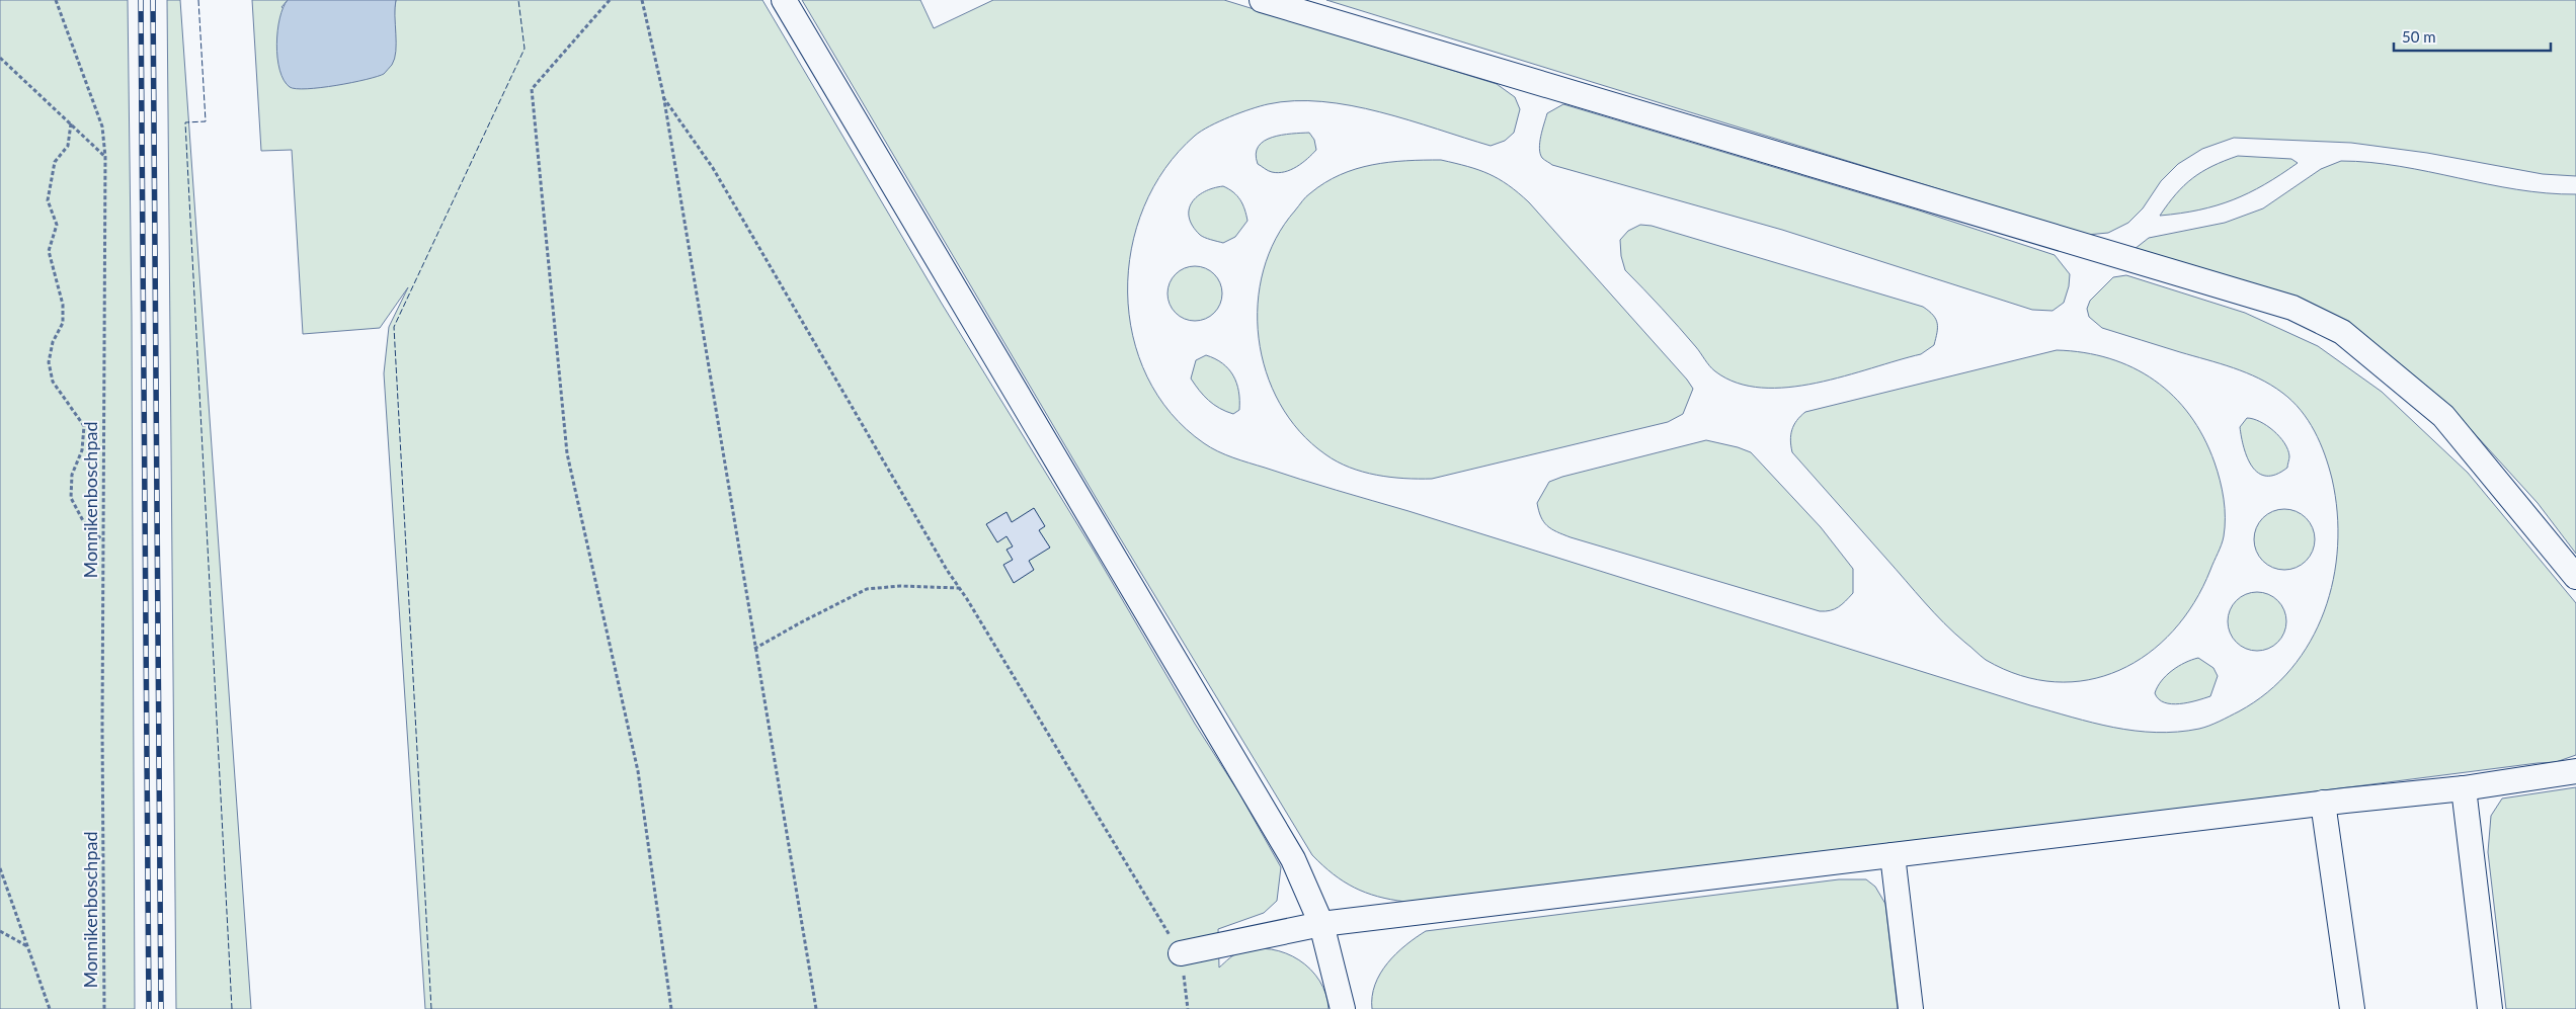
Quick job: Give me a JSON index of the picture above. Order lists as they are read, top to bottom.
{
  "streets": {
    "path": ["Monnikenboschpad"]
  },
  "scale_bar": "50 m"
}
